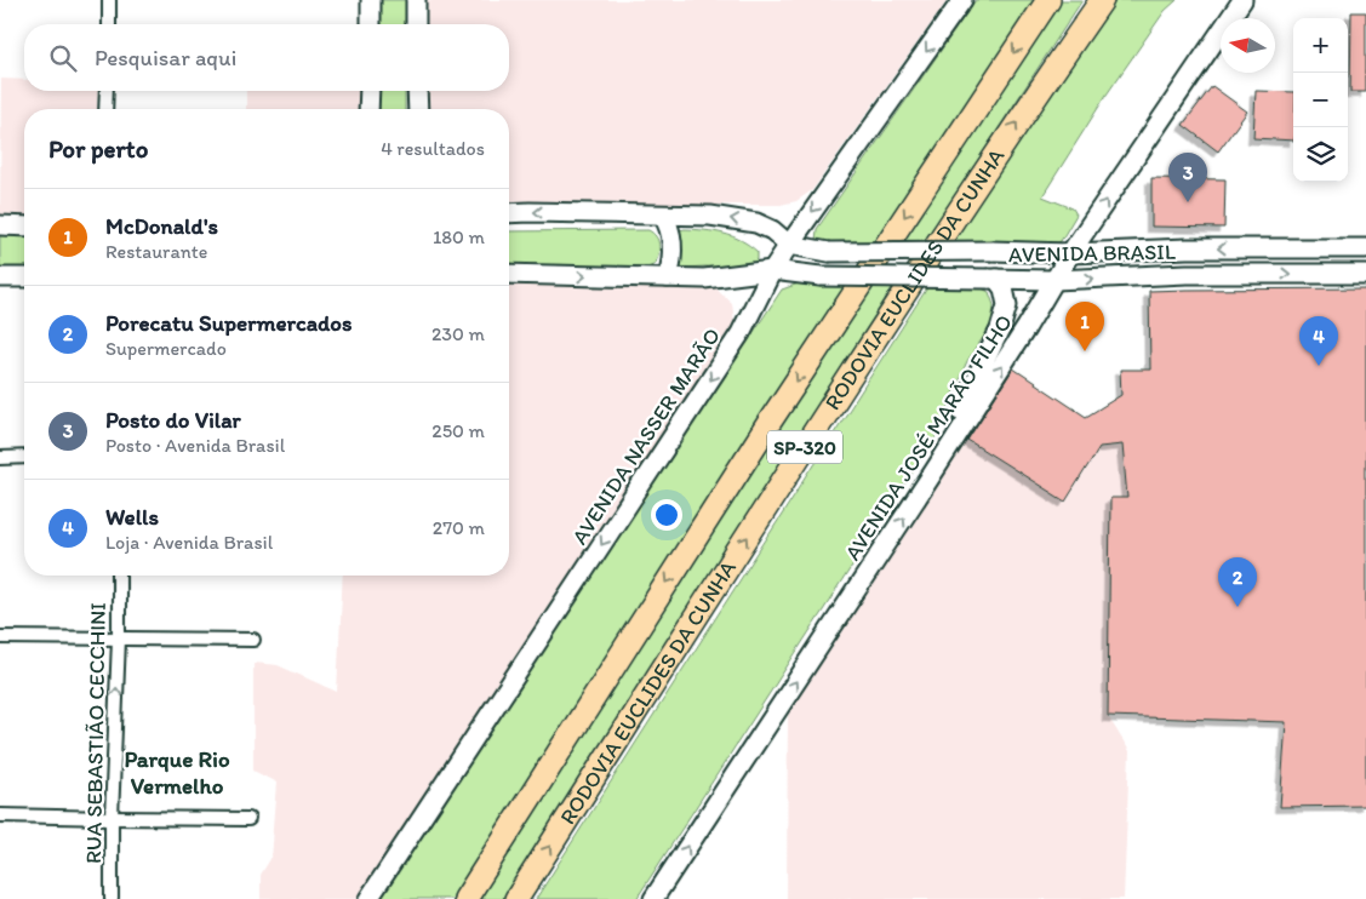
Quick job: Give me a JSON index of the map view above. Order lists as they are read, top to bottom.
{
  "streets": {
    "highway": ["RODOVIA EUCLIDES DA CUNHA", "SP-320"],
    "main road": ["AVENIDA BRASIL", "AVENIDA NASSER MARÃO", "AVENIDA JOSÉ MARÃO FILHO"],
    "street": ["RUA SEBASTIÃO CECCHINI"]
  },
  "crossings": [
    ["AVENIDA BRASIL", "AVENIDA NASSER MARÃO"],
    ["AVENIDA BRASIL", "AVENIDA JOSÉ MARÃO FILHO"]
  ],
  "one_way": ["AVENIDA NASSER MARÃO", "AVENIDA JOSÉ MARÃO FILHO", "RUA SEBASTIÃO CECCHINI"],
  "districts": ["Parque Rio Vermelho"],
  "north": "left",
  "page": {
    "map_buttons": ["+", "−"],
    "search": "Pesquisar aqui",
    "heading": ["Por perto", "4 resultados"],
    "pins": [
      "3",
      "1",
      "4",
      "2"
    ],
    "list": [
      {
        "mark": "1",
        "name": "McDonald's",
        "note": "Restaurante",
        "value": "180 m"
      },
      {
        "mark": "2",
        "name": "Porecatu Supermercados",
        "note": "Supermercado",
        "value": "230 m"
      },
      {
        "mark": "3",
        "name": "Posto do Vilar",
        "note": "Posto · Avenida Brasil",
        "value": "250 m"
      },
      {
        "mark": "4",
        "name": "Wells",
        "note": "Loja · Avenida Brasil",
        "value": "270 m"
      }
    ]
  }
}
